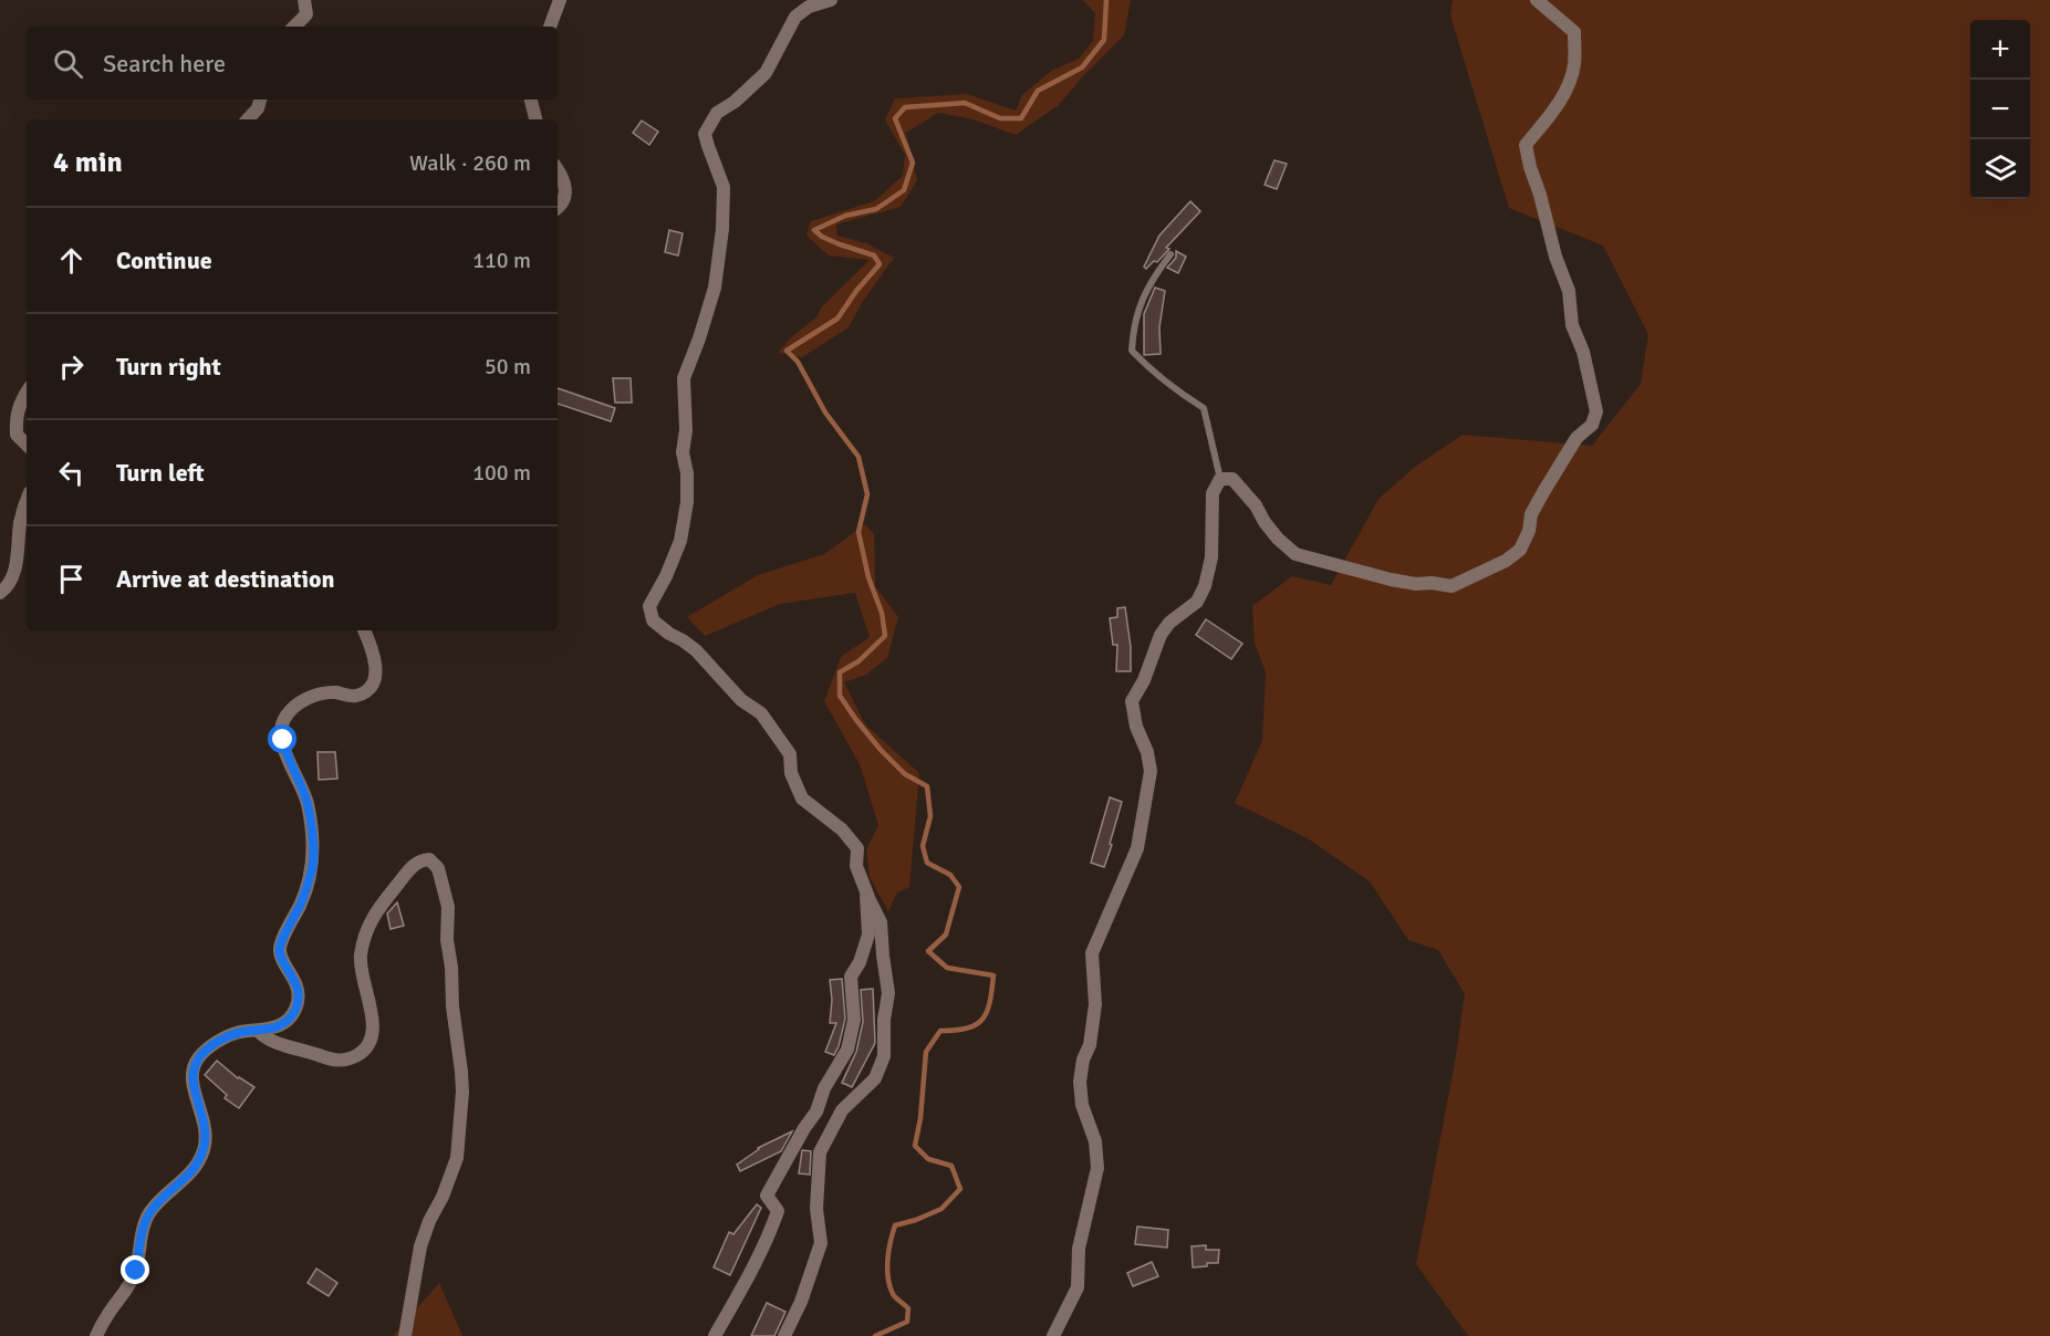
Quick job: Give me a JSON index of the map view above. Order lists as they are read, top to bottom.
{
  "page": {
    "map_buttons": ["+", "−"],
    "search": "Search here",
    "heading": ["4 min", "Walk · 260 m"],
    "list": [
      ["Continue", "110 m"],
      ["Turn right", "50 m"],
      ["Turn left", "100 m"],
      "Arrive at destination"
    ]
  }
}
